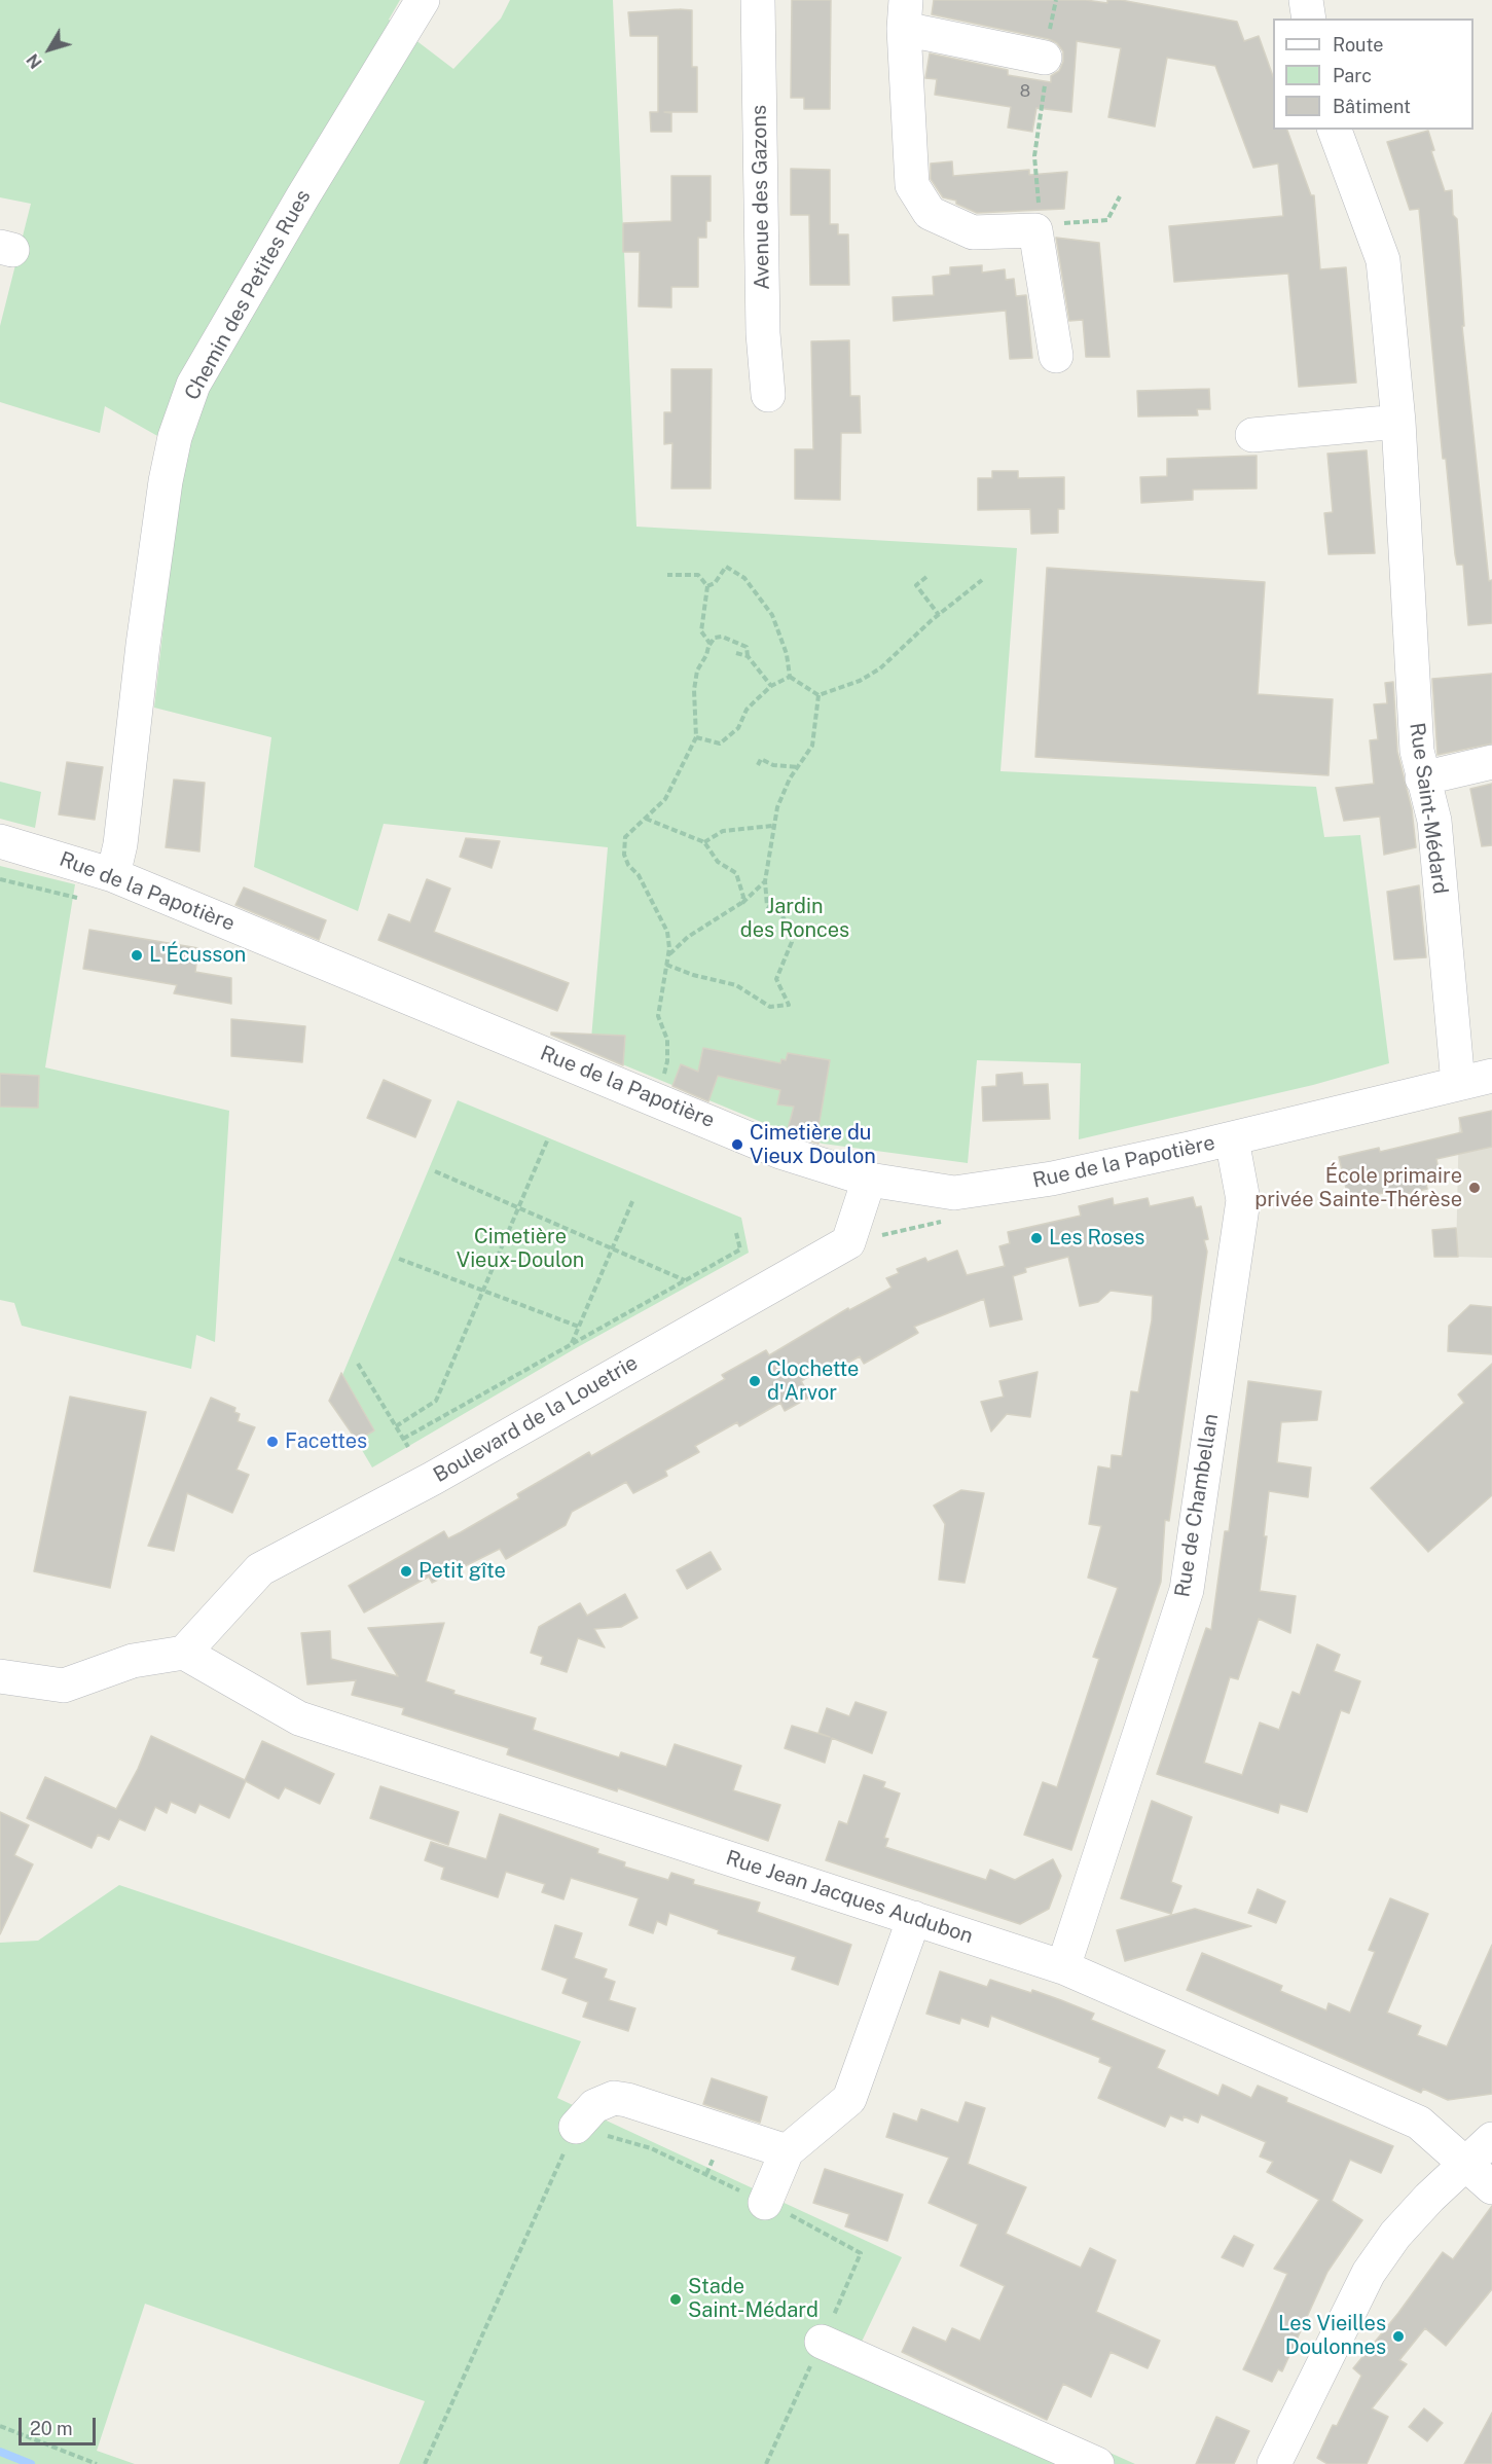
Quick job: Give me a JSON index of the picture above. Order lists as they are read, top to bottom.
{
  "streets": {
    "street": [
      "Avenue des Gazons",
      "Chemin des Petites Rues",
      "Rue Saint-Médard",
      "Rue de la Papotière",
      "Boulevard de la Louetrie",
      "Rue de Chambellan",
      "Rue Jean Jacques Audubon"
    ]
  },
  "crossings": [
    ["Chemin des Petites Rues", "Rue de la Papotière"],
    ["Rue Saint-Médard", "Rue de la Papotière"],
    ["Rue de la Papotière", "Boulevard de la Louetrie"],
    ["Rue de la Papotière", "Rue de Chambellan"],
    ["Boulevard de la Louetrie", "Rue Jean Jacques Audubon"],
    ["Rue de Chambellan", "Rue Jean Jacques Audubon"]
  ],
  "parks": ["Jardin des Ronces", "Cimetière Vieux-Doulon"],
  "places": [
    "L'Écusson",
    "Cimetière du Vieux Doulon",
    "École primaire privée Sainte-Thérèse",
    "Les Roses",
    "Clochette d'Arvor",
    "Facettes",
    "Petit gîte",
    "Stade Saint-Médard",
    "Les Vieilles Doulonnes"
  ],
  "house_numbers": ["8"],
  "legend": ["Route", "Parc", "Bâtiment"],
  "scale_bar": "20 m",
  "north": "bottom left"
}
